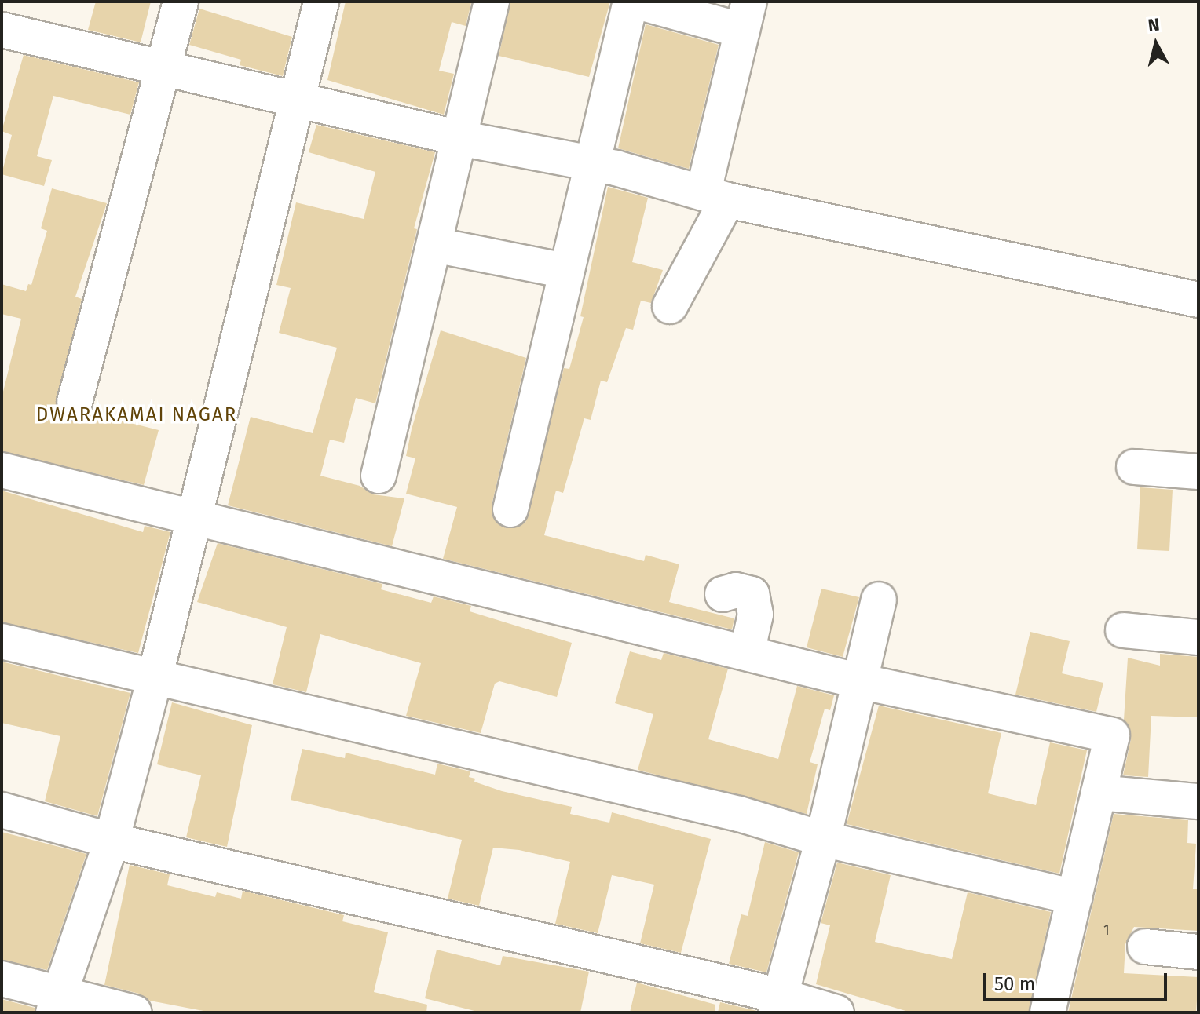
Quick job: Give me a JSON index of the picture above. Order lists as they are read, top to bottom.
{
  "districts": ["DWARAKAMAI NAGAR"],
  "house_numbers": ["1"],
  "scale_bar": "50 m",
  "north": "top"
}
